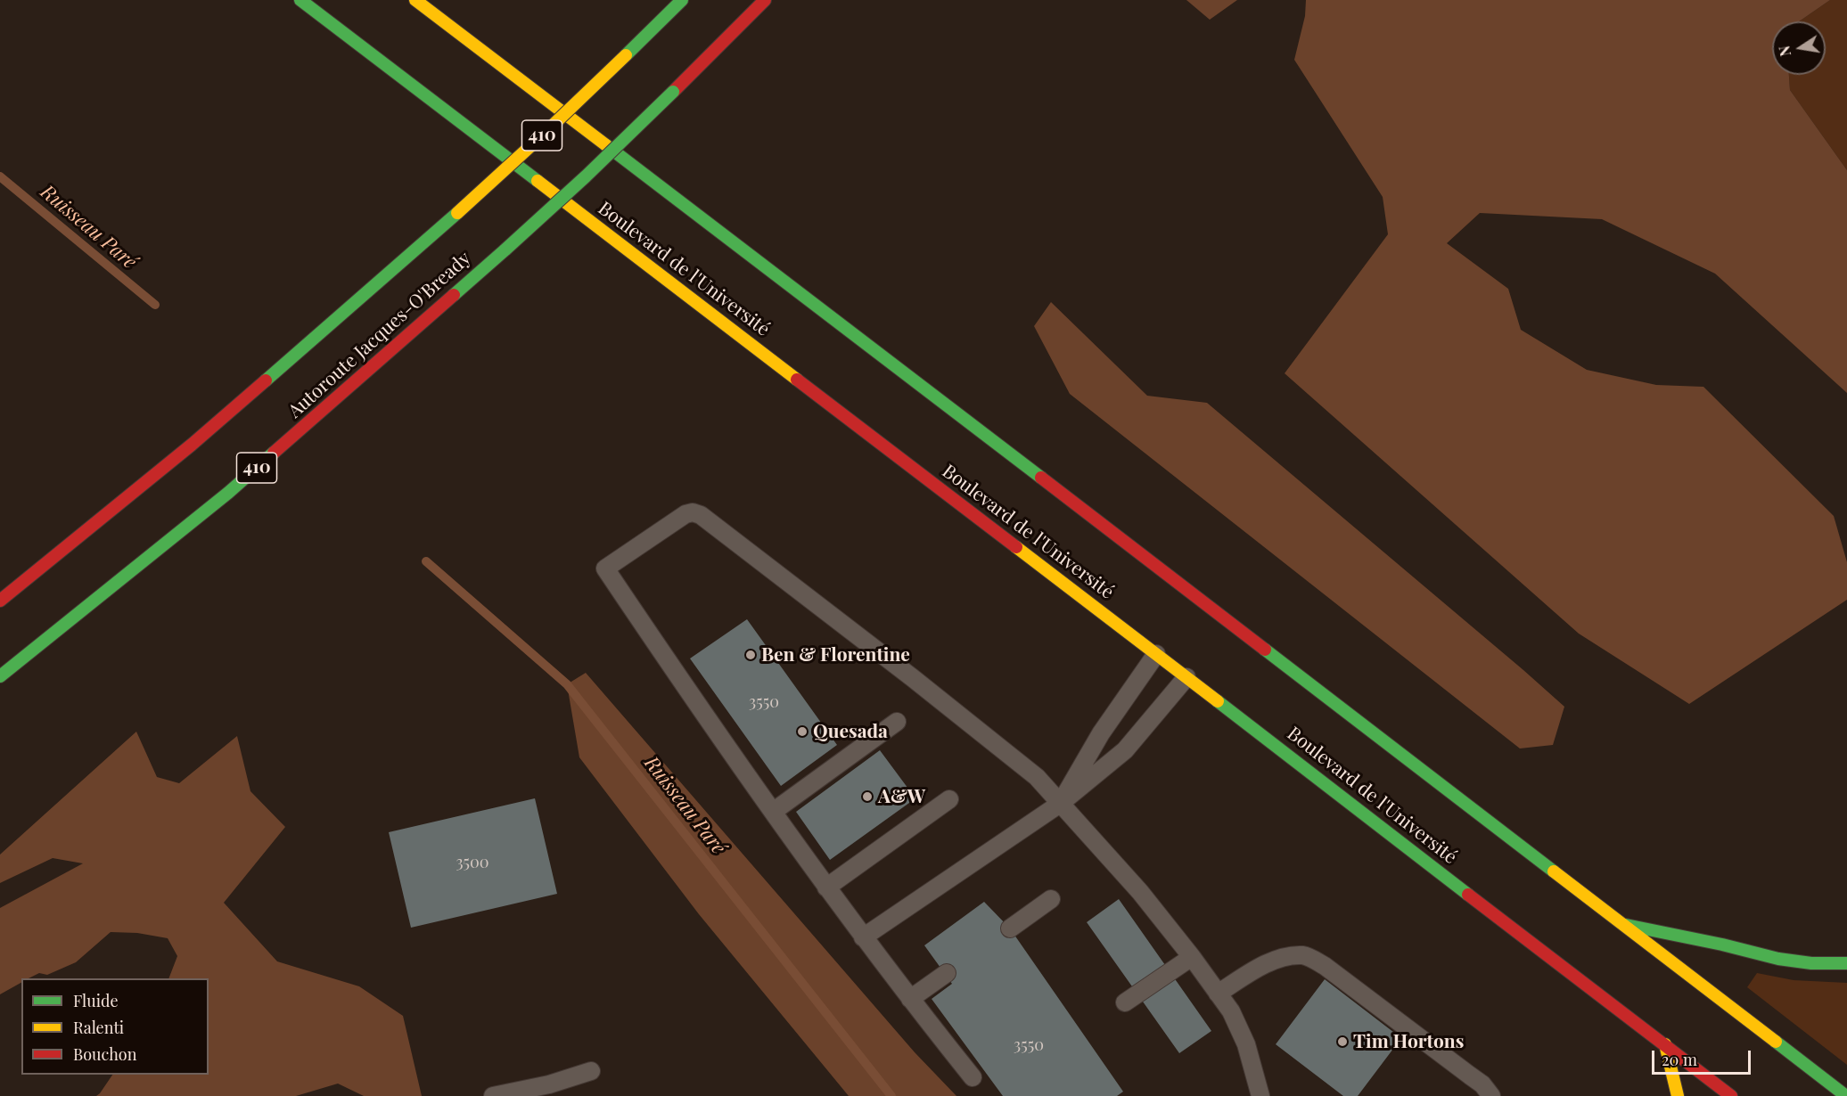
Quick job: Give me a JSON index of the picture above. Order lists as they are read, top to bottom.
{
  "streets": {
    "main road": ["410", "Boulevard de l'Université", "Autoroute Jacques-O'Bready"]
  },
  "water": ["Ruisseau Paré"],
  "places": [
    "Ben & Florentine",
    "Quesada",
    "A&W",
    "Tim Hortons"
  ],
  "house_numbers": ["3550", "3500", "3550"],
  "legend": ["Fluide", "Ralenti", "Bouchon"],
  "scale_bar": "20 m",
  "north": "left"
}
